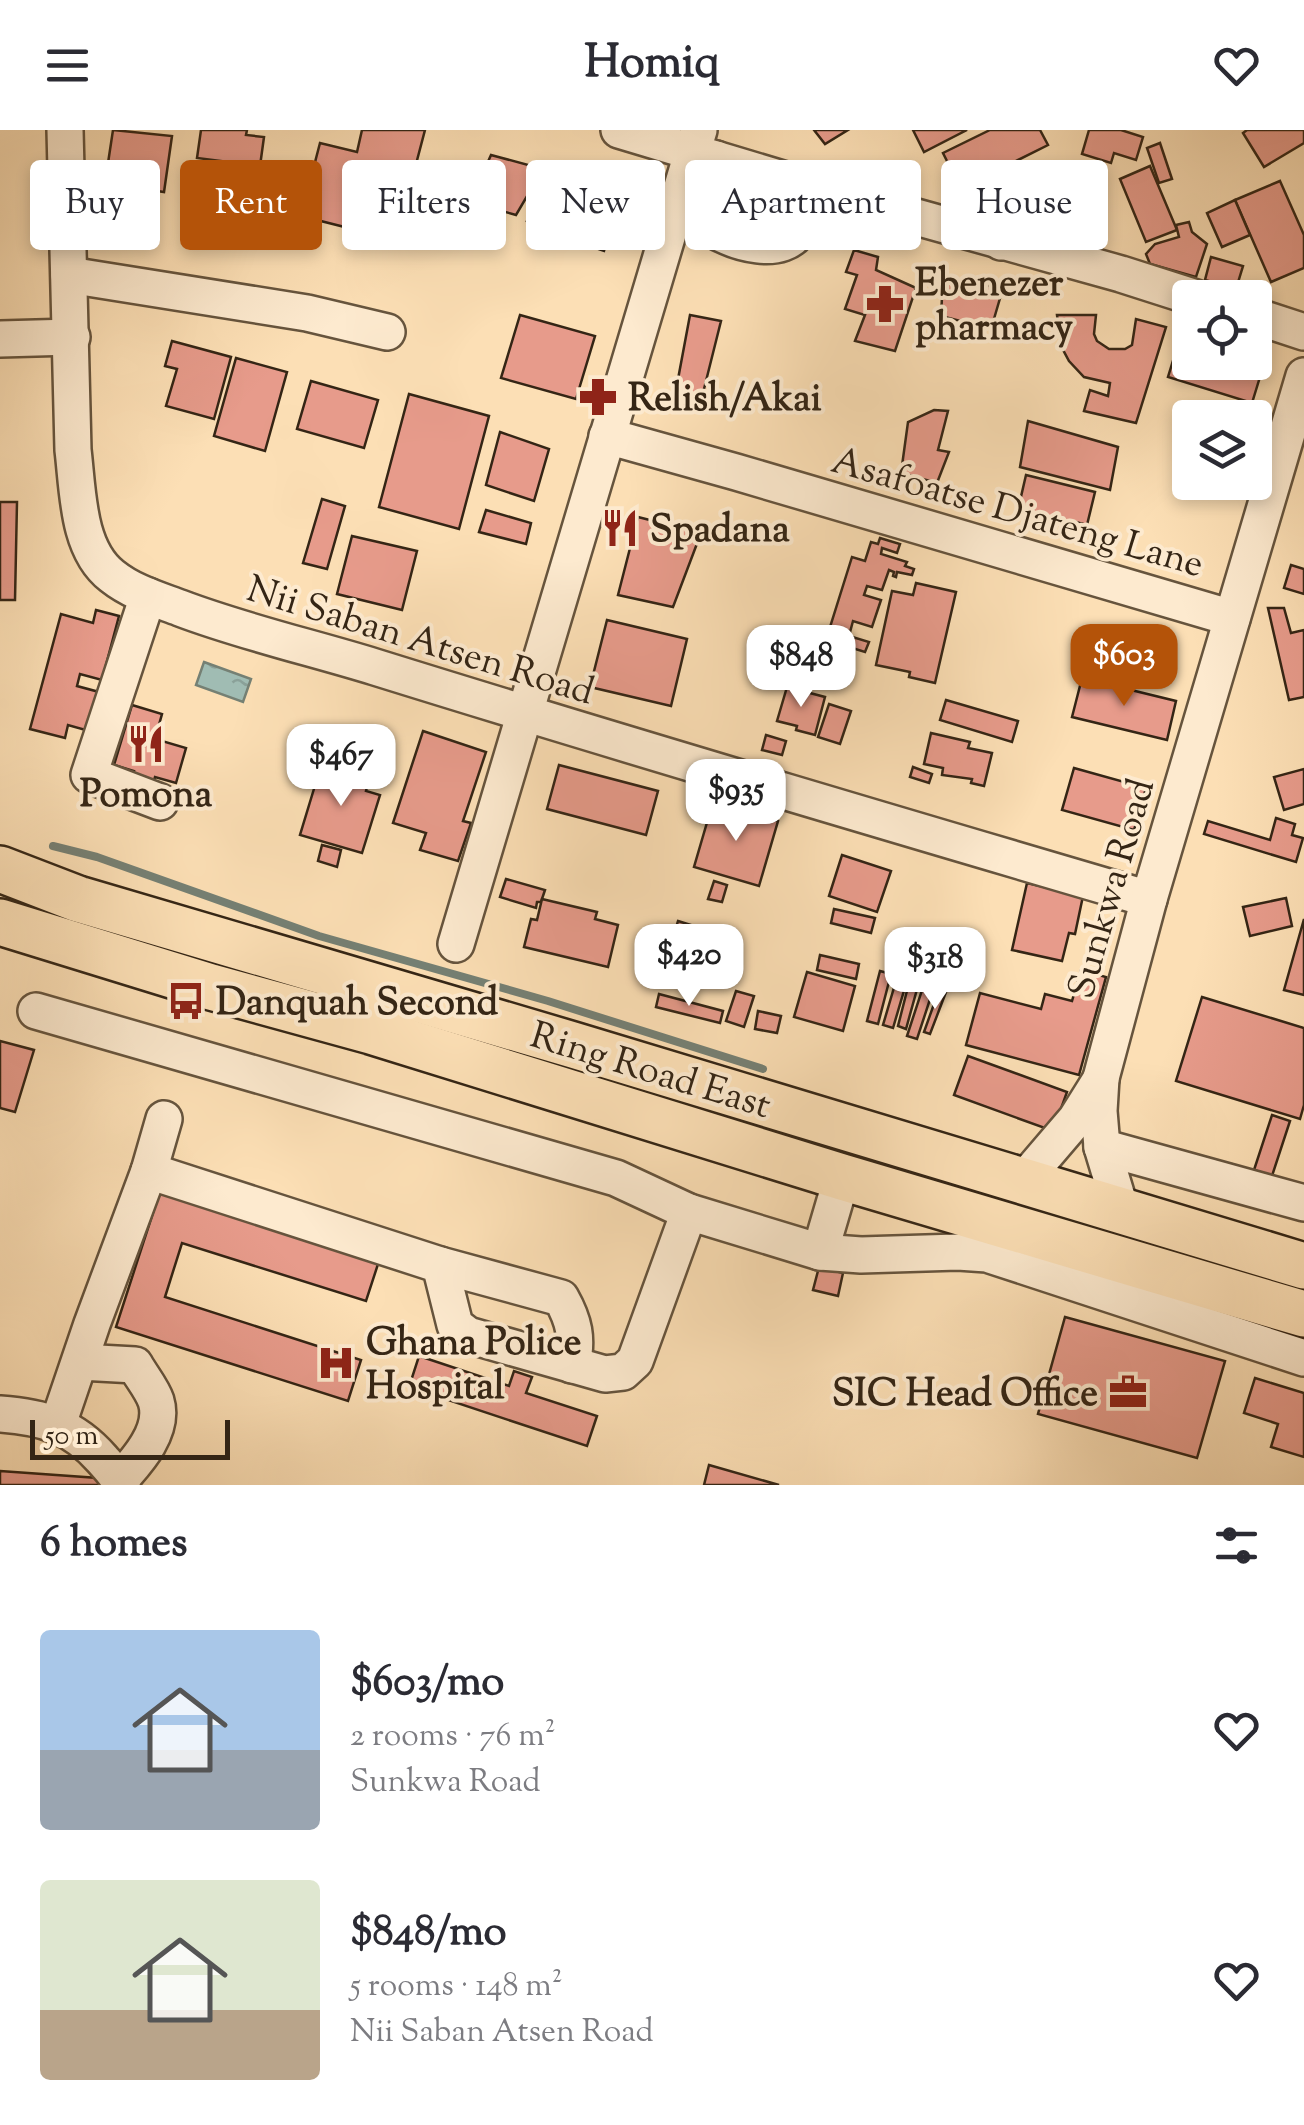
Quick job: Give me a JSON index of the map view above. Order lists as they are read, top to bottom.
{
  "streets": {
    "main road": ["Ring Road East"],
    "street": ["Asafoatse Djateng Lane", "Nii Saban Atsen Road", "Sunkwa Road"]
  },
  "crossings": [
    ["Asafoatse Djateng Lane", "Sunkwa Road"],
    ["Nii Saban Atsen Road", "Sunkwa Road"],
    ["Sunkwa Road", "Ring Road East"]
  ],
  "places": {
    "pharmacy": ["Ebenezer pharmacy", "Relish/Akai"],
    "restaurant": ["Spadana", "Pomona"],
    "bus stop": ["Danquah Second"],
    "hospital": ["Ghana Police Hospital"],
    "office": ["SIC Head Office"]
  },
  "scale_bar": "50 m",
  "page": {
    "header": "Homiq",
    "chip": [
      "Buy",
      "Rent",
      "Filters",
      "New",
      "Apartment",
      "House"
    ],
    "price": [
      "$603",
      "$848",
      "$467",
      "$935",
      "$420",
      "$318"
    ],
    "scale": "50 m",
    "heading": "6 homes",
    "list": [
      {
        "name": "$603/mo",
        "note": "2 rooms · 76 m² · Sunkwa Road"
      },
      {
        "name": "$848/mo",
        "note": "5 rooms · 148 m² · Nii Saban Atsen Road"
      }
    ]
  }
}
